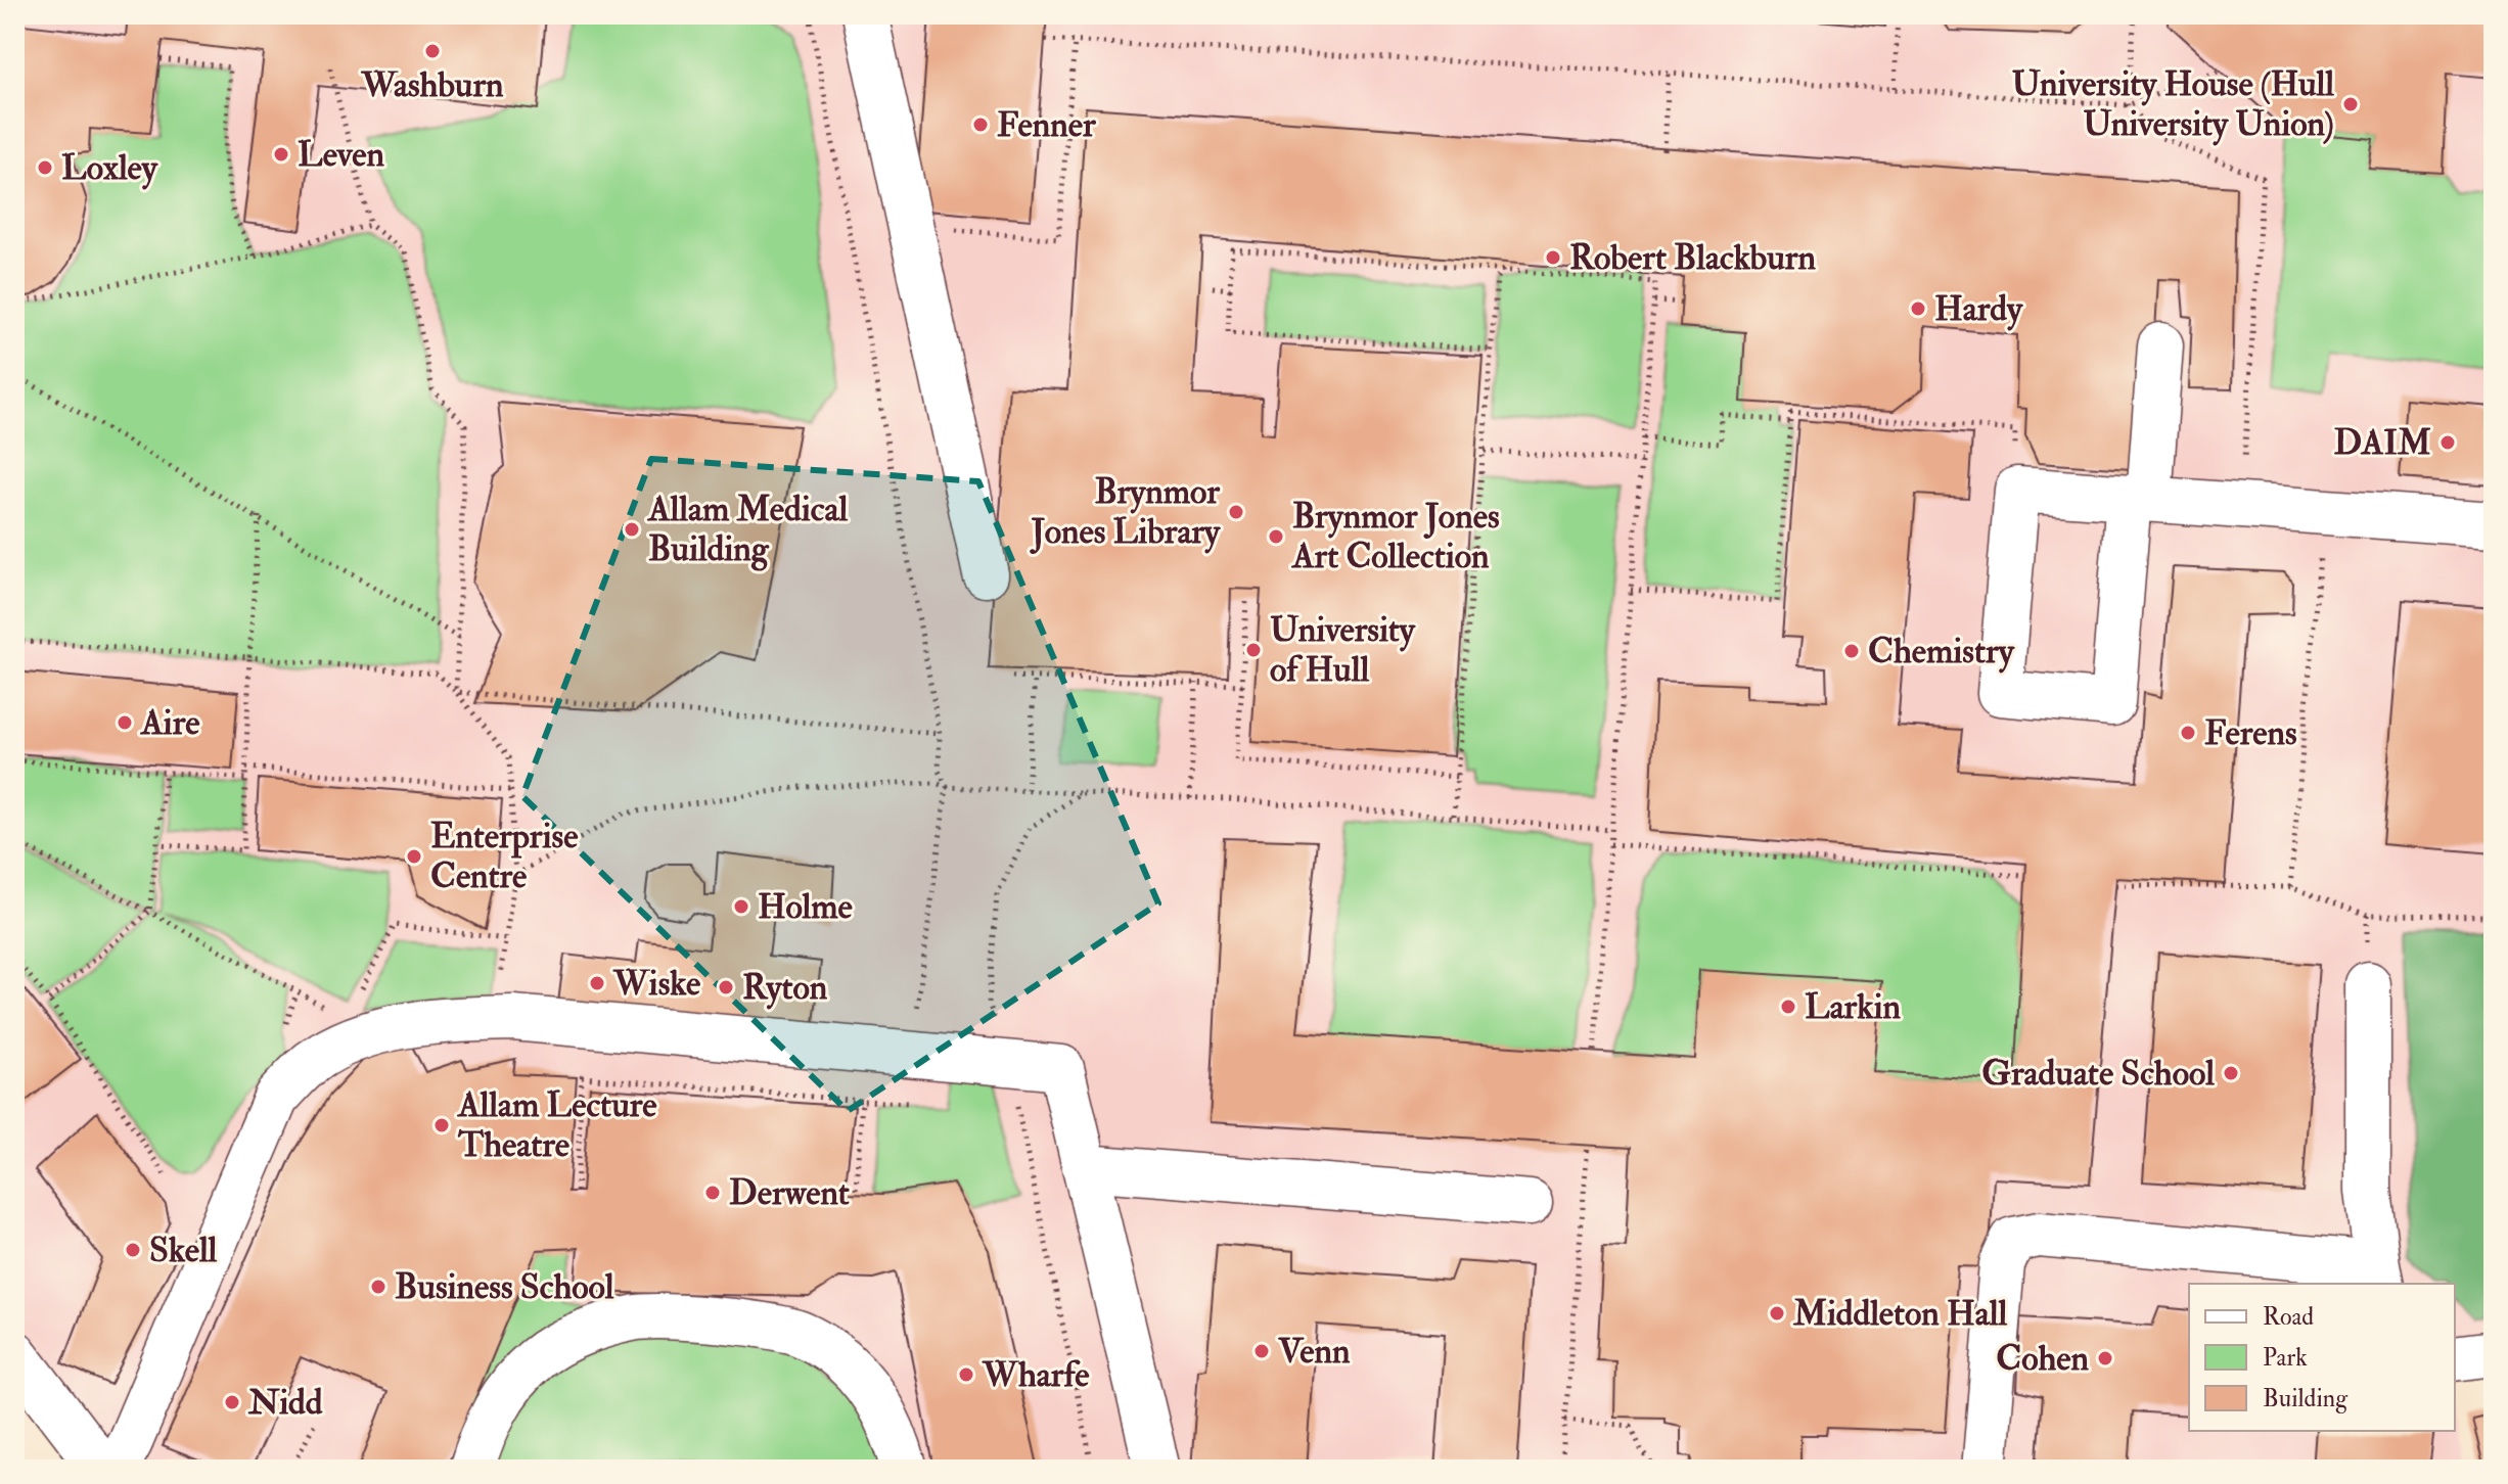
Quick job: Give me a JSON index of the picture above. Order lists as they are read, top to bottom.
{
  "places": [
    "Washburn",
    "University House (Hull University Union)",
    "Fenner",
    "Leven",
    "Loxley",
    "Robert Blackburn",
    "Hardy",
    "DAIM",
    "Brynmor Jones Library",
    "Allam Medical Building",
    "Brynmor Jones Art Collection",
    "University of Hull",
    "Chemistry",
    "Aire",
    "Ferens",
    "Enterprise Centre",
    "Holme",
    "Wiske",
    "Ryton",
    "Larkin",
    "Graduate School",
    "Allam Lecture Theatre",
    "Derwent",
    "Skell",
    "Business School",
    "Middleton Hall",
    "Venn",
    "Cohen",
    "Wharfe",
    "Nidd"
  ],
  "legend": ["Road", "Park", "Building"]
}
